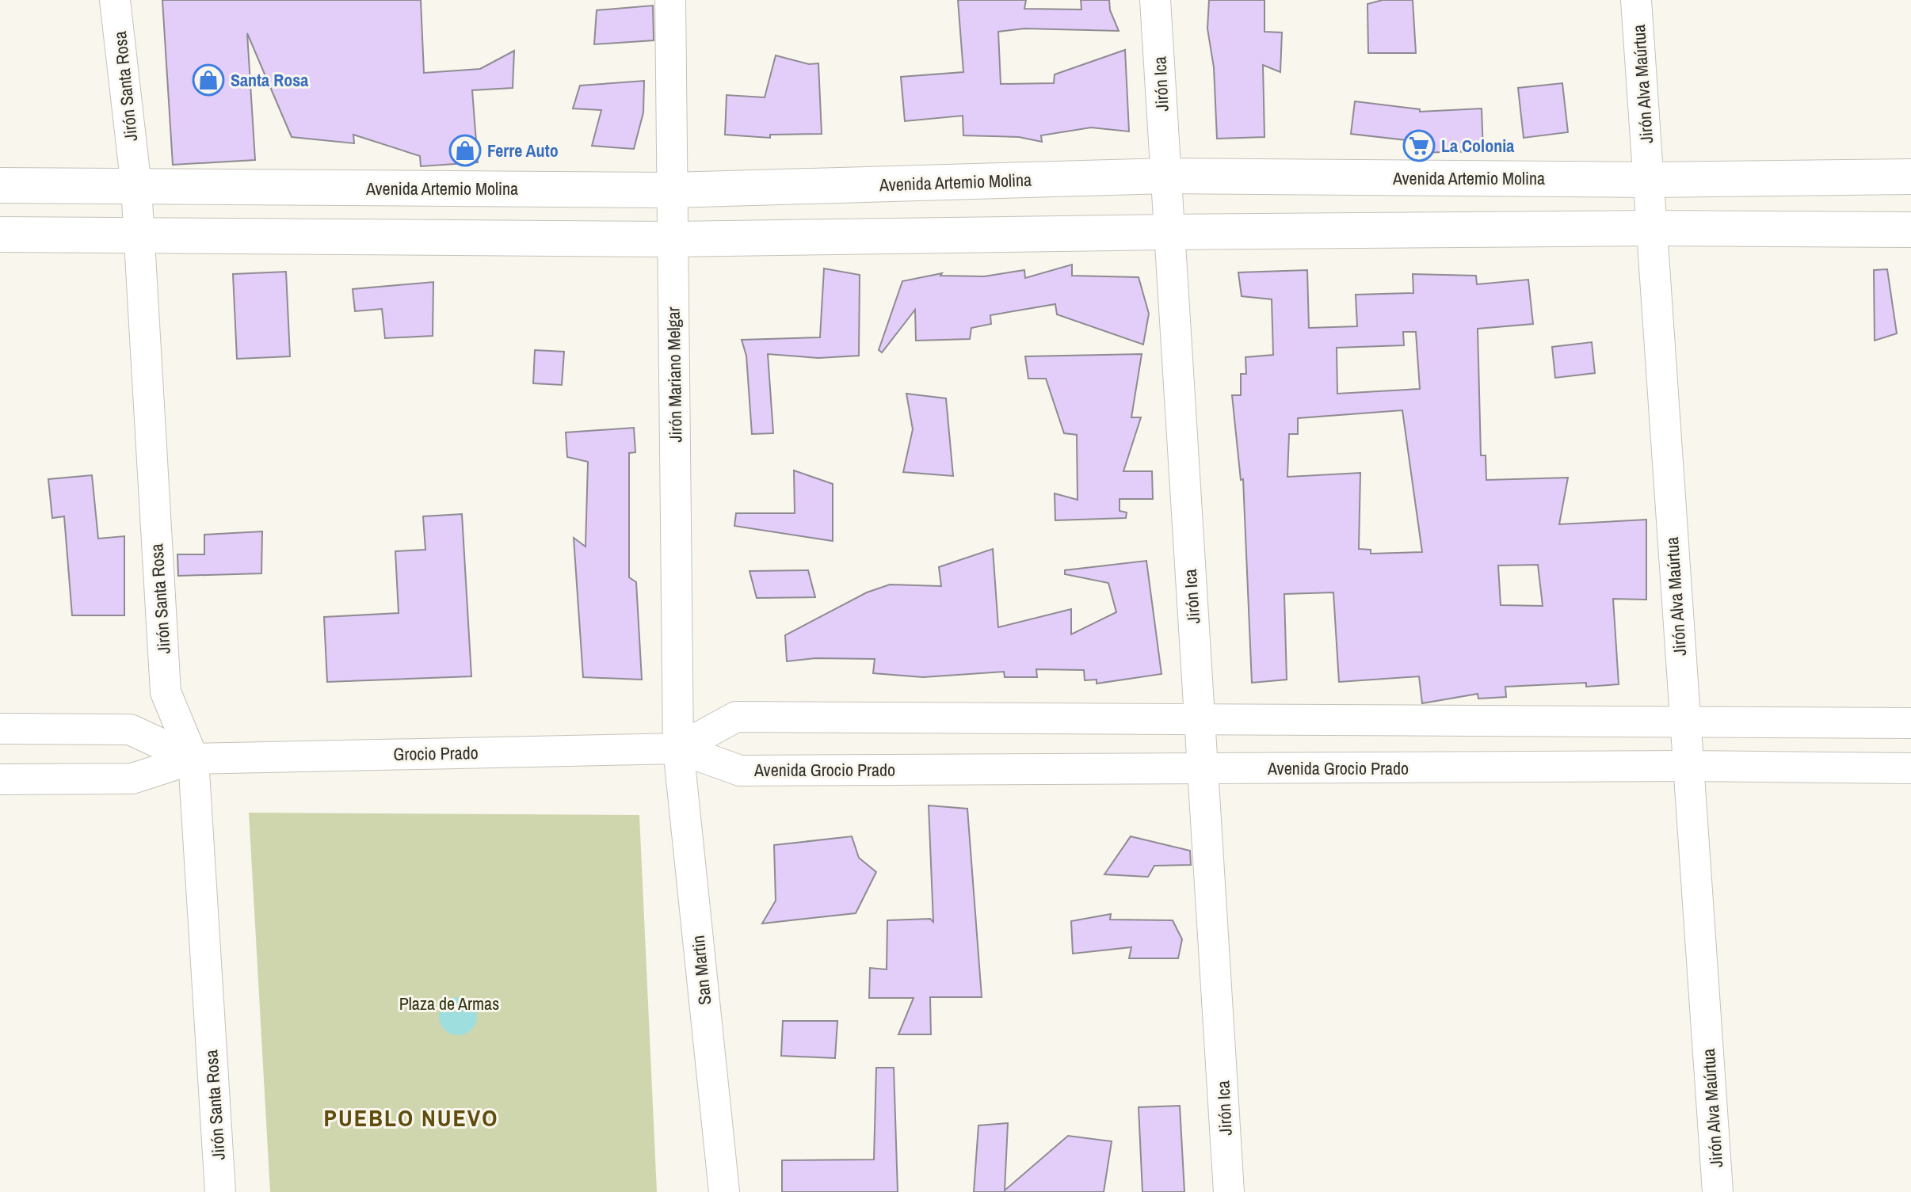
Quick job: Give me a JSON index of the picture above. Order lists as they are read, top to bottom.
{
  "streets": {
    "street": [
      "Jirón Ica",
      "Jirón Alva Maúrtua",
      "Jirón Santa Rosa",
      "Avenida Artemio Molina",
      "Jirón Mariano Melgar",
      "Grocio Prado",
      "Avenida Grocio Prado",
      "San Martin"
    ]
  },
  "crossings": [
    ["Jirón Ica", "Avenida Artemio Molina"],
    ["Jirón Ica", "Avenida Grocio Prado"],
    ["Jirón Alva Maúrtua", "Avenida Artemio Molina"],
    ["Jirón Alva Maúrtua", "Avenida Grocio Prado"],
    ["Jirón Santa Rosa", "Avenida Artemio Molina"],
    ["Jirón Santa Rosa", "Grocio Prado"],
    ["Avenida Artemio Molina", "Jirón Mariano Melgar"],
    ["Jirón Mariano Melgar", "Grocio Prado"],
    ["Jirón Mariano Melgar", "Avenida Grocio Prado"],
    ["Jirón Mariano Melgar", "San Martin"],
    ["Grocio Prado", "Avenida Grocio Prado"],
    ["Grocio Prado", "San Martin"],
    ["Avenida Grocio Prado", "San Martin"]
  ],
  "districts": ["PUEBLO NUEVO"],
  "parks": ["Plaza de Armas"],
  "places": {
    "shop": ["Santa Rosa", "Ferre Auto"],
    "supermarket": ["La Colonia"]
  }
}
